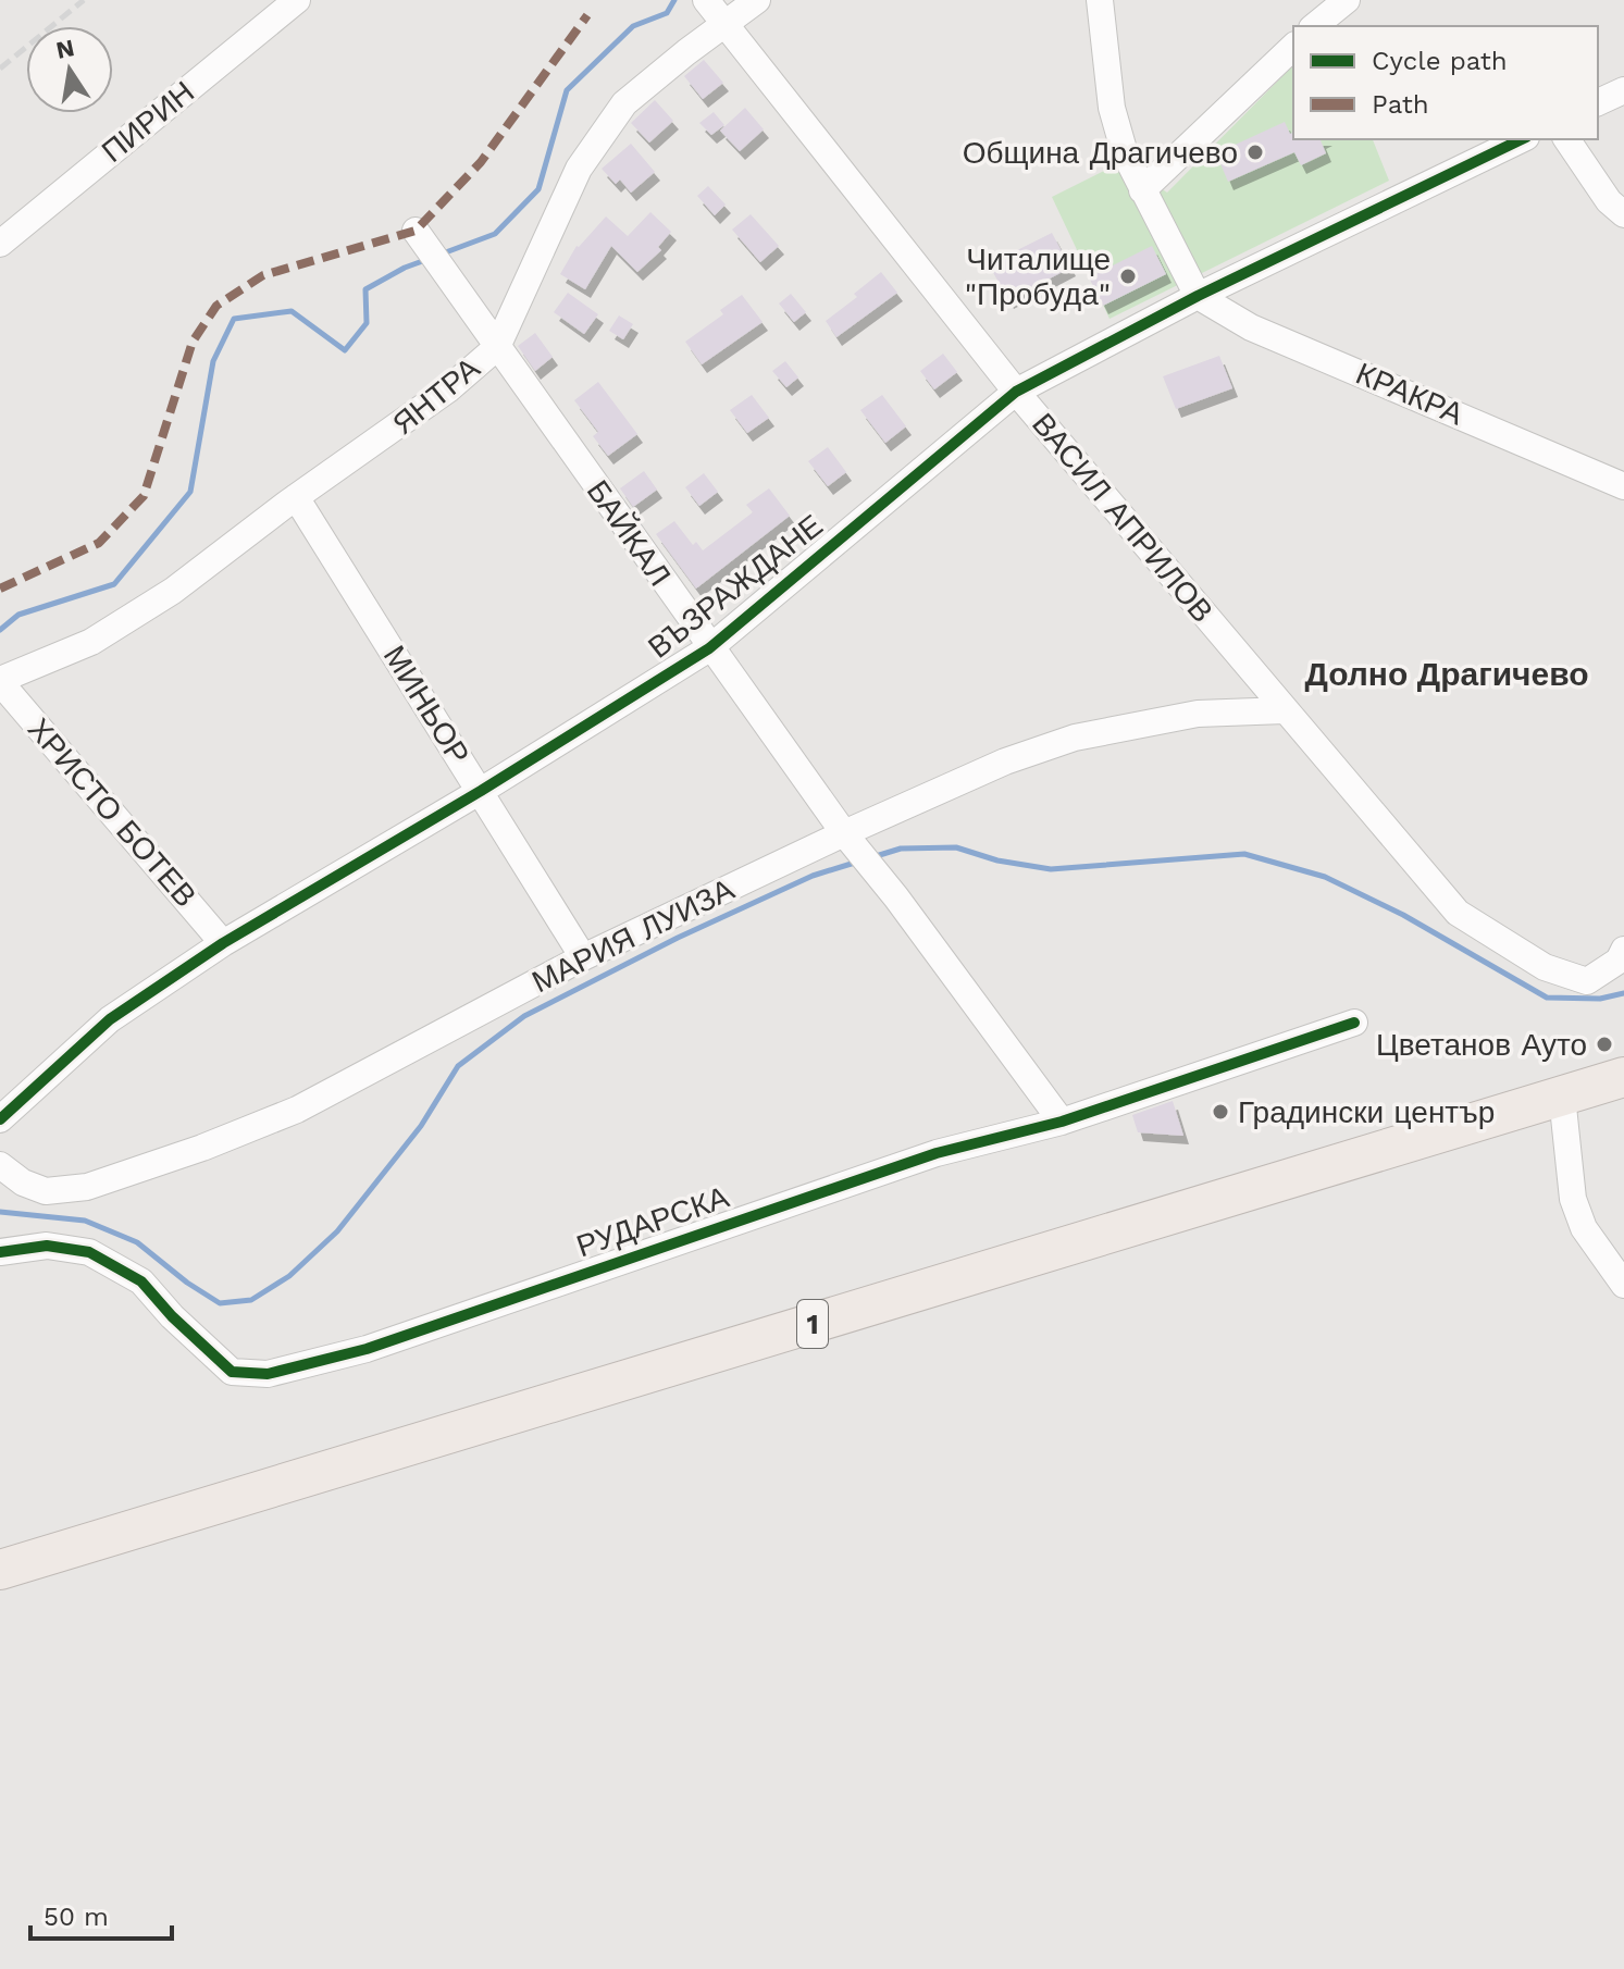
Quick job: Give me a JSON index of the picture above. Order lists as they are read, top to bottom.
{
  "streets": {
    "highway": ["1"],
    "street": [
      "ПИРИН",
      "КРАКРА",
      "ЯНТРА",
      "ВАСИЛ АПРИЛОВ",
      "БАЙКАЛ",
      "ВЪЗРАЖДАНЕ",
      "МИНЬОР",
      "ХРИСТО БОТЕВ",
      "МАРИЯ ЛУИЗА",
      "РУДАРСКА"
    ]
  },
  "crossings": [
    ["КРАКРА", "ВЪЗРАЖДАНЕ"],
    ["ЯНТРА", "ВАСИЛ АПРИЛОВ"],
    ["ЯНТРА", "БАЙКАЛ"],
    ["ЯНТРА", "МИНЬОР"],
    ["ЯНТРА", "ХРИСТО БОТЕВ"],
    ["ВАСИЛ АПРИЛОВ", "ВЪЗРАЖДАНЕ"],
    ["ВАСИЛ АПРИЛОВ", "МАРИЯ ЛУИЗА"],
    ["БАЙКАЛ", "ВЪЗРАЖДАНЕ"],
    ["БАЙКАЛ", "МАРИЯ ЛУИЗА"],
    ["БАЙКАЛ", "РУДАРСКА"],
    ["ВЪЗРАЖДАНЕ", "МИНЬОР"],
    ["ВЪЗРАЖДАНЕ", "ХРИСТО БОТЕВ"],
    ["МИНЬОР", "МАРИЯ ЛУИЗА"]
  ],
  "districts": ["Долно Драгичево"],
  "places": [
    "Община Драгичево",
    "Читалище \"Пробуда\"",
    "Цветанов Ауто",
    "Градински център"
  ],
  "legend": ["Cycle path", "Path"],
  "scale_bar": "50 m",
  "north": "top"
}
